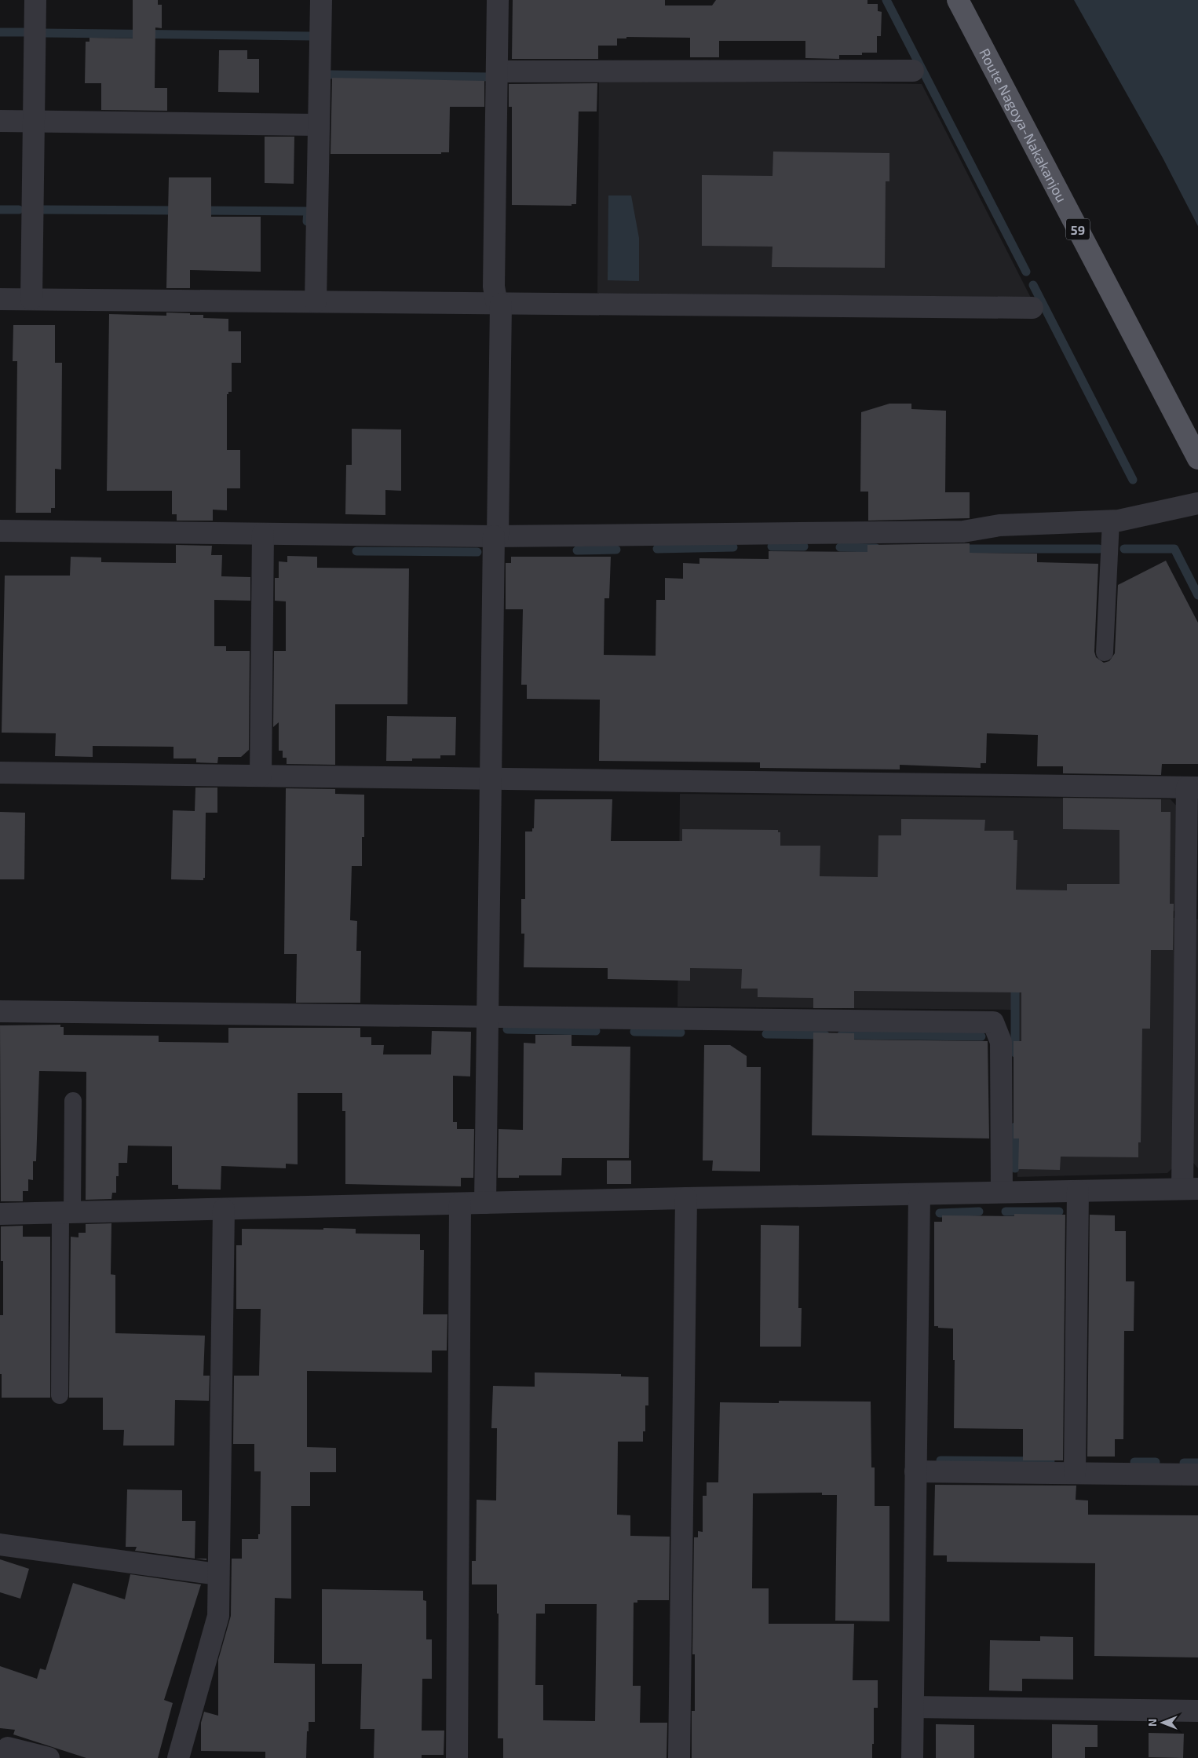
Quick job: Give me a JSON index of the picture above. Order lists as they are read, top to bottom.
{
  "streets": {
    "main road": ["Route Nagoya-Nakakanjou", "59"]
  },
  "north": "left"
}
